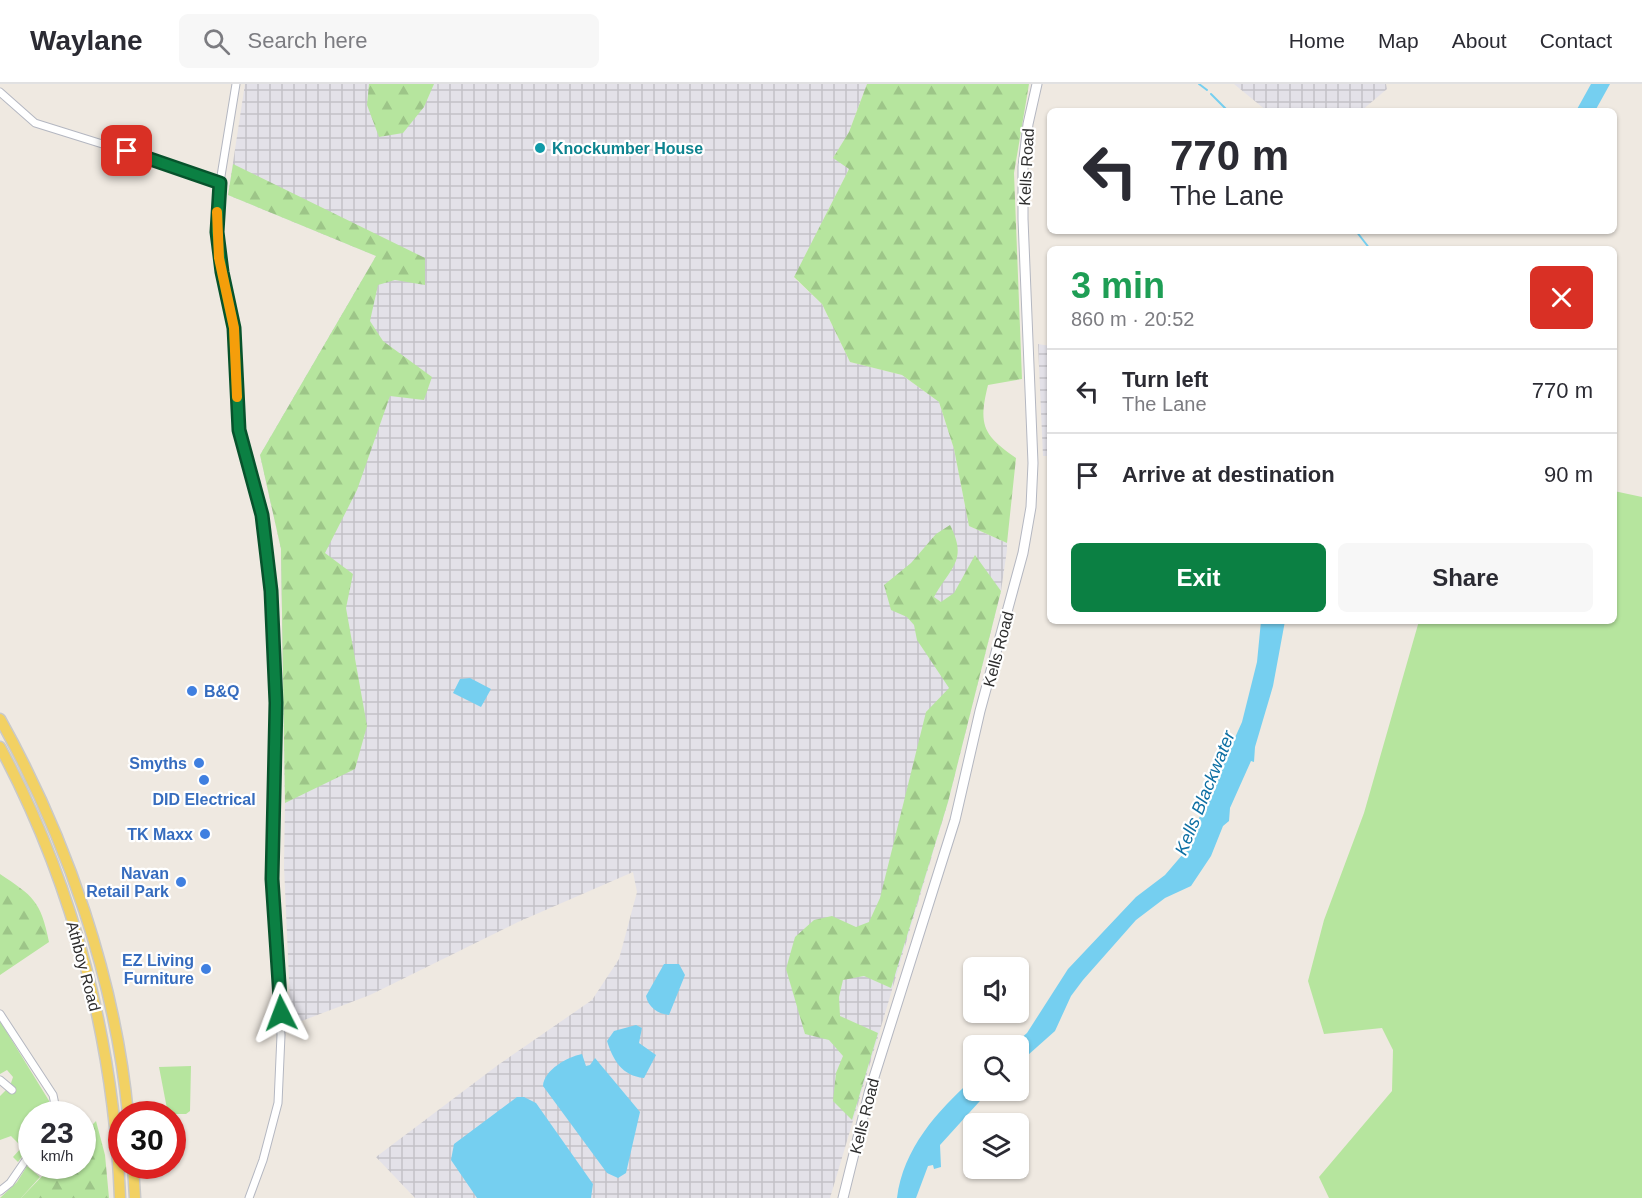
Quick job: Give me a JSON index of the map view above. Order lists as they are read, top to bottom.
{
  "streets": {
    "main road": ["Kells Road", "Athboy Road"]
  },
  "water": ["Kells Blackwater"],
  "places": [
    "Knockumber House",
    "B&Q",
    "Smyths",
    "DID Electrical",
    "TK Maxx",
    "Navan Retail Park",
    "EZ Living Furniture"
  ],
  "page": {
    "header": "Waylane",
    "search": "Search here",
    "nav": [
      "Home",
      "Map",
      "About",
      "Contact"
    ],
    "turn": ["770 m", "The Lane"],
    "heading": ["3 min", "860 m · 20:52"],
    "list": [
      {
        "name": "Turn left",
        "note": "The Lane",
        "value": "770 m"
      },
      {
        "name": "Arrive at destination",
        "value": "90 m"
      }
    ],
    "buttons": ["Exit", "Share"],
    "speed": "23 km/h",
    "limit": "30"
  }
}
